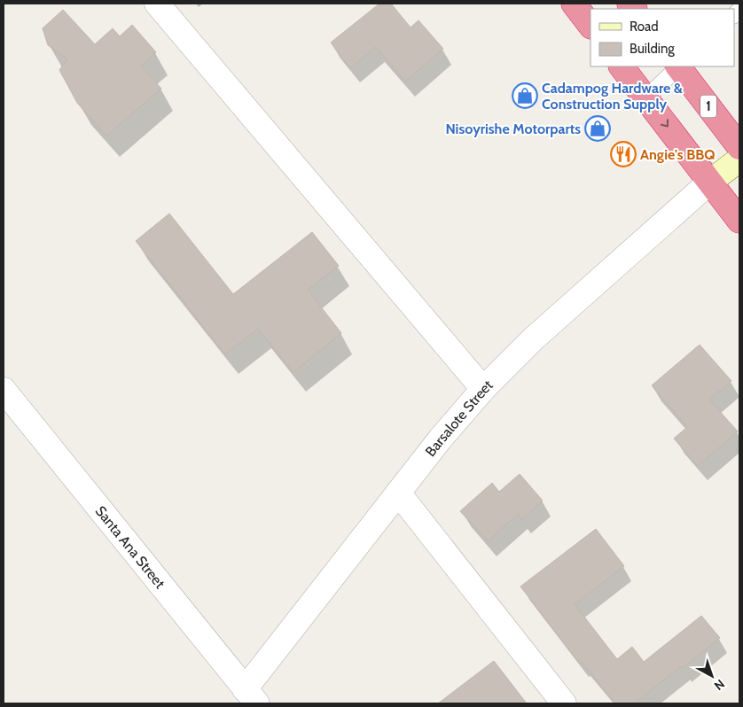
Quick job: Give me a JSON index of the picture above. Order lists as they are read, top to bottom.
{
  "streets": {
    "highway": ["1"],
    "street": ["Barsalote Street", "Santa Ana Street"]
  },
  "crossings": [
    ["Barsalote Street", "Santa Ana Street"]
  ],
  "places": {
    "shop": ["Cadampog Hardware & Construction Supply", "Nisoyrishe Motorparts"],
    "restaurant": ["Angie's BBQ"]
  },
  "legend": ["Road", "Building"],
  "north": "bottom right"
}
